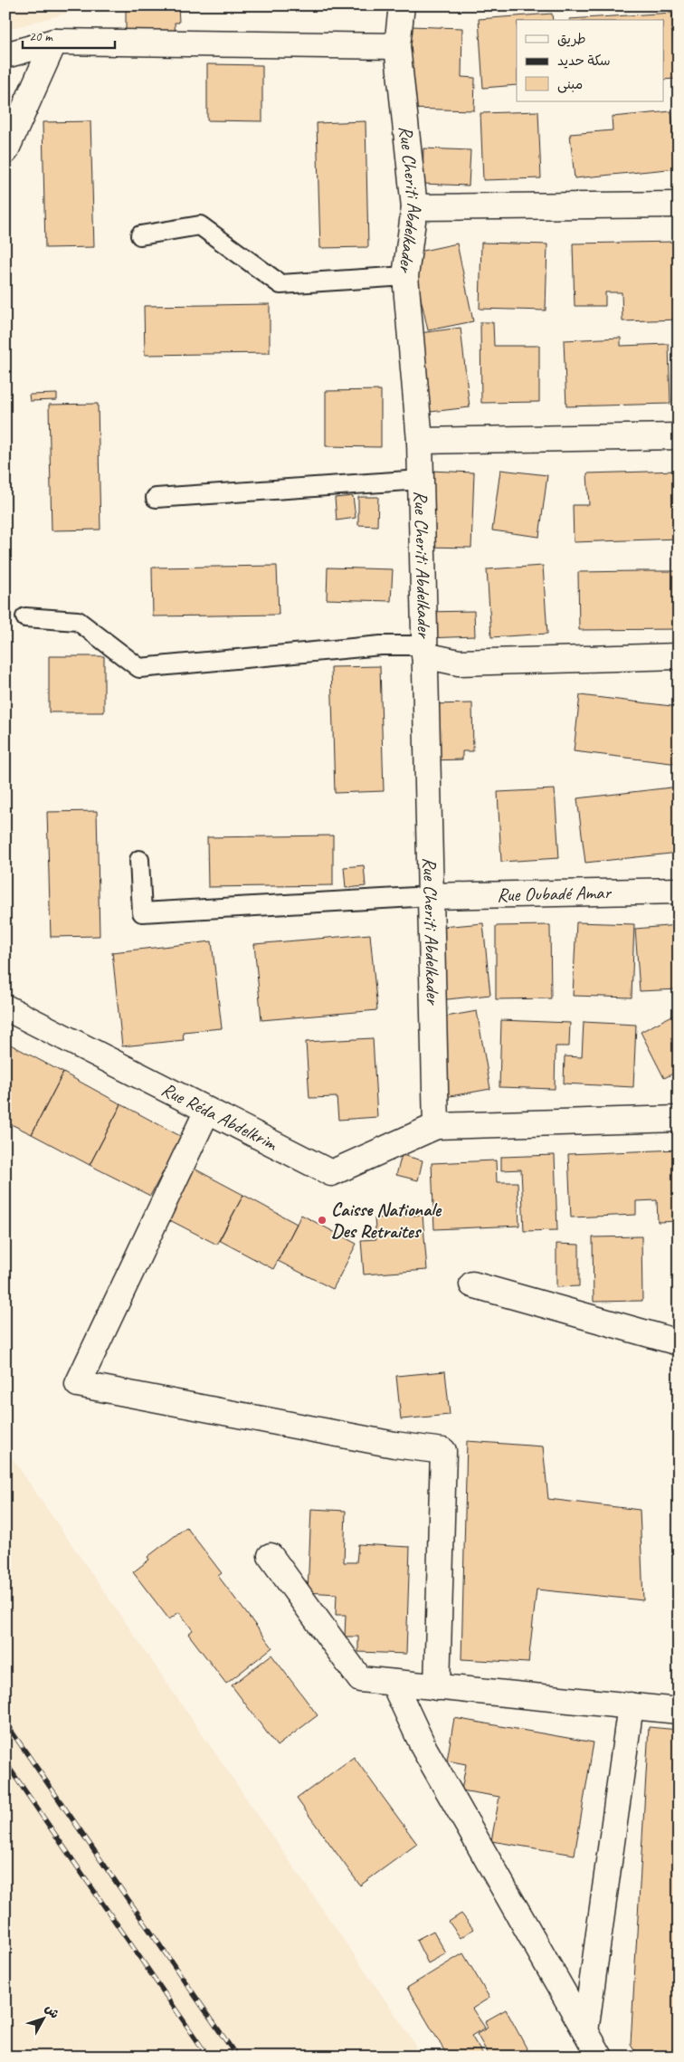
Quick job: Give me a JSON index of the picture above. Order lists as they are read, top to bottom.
{
  "streets": {
    "street": ["Rue Cheriti Abdelkader", "Rue Oubadé Amar", "Rue Réda Abdelkrim"]
  },
  "crossings": [
    ["Rue Cheriti Abdelkader", "Rue Oubadé Amar"],
    ["Rue Cheriti Abdelkader", "Rue Réda Abdelkrim"]
  ],
  "places": ["Caisse Nationale Des Retraites"],
  "legend": ["طريق", "سكة حديد", "مبنى"],
  "scale_bar": "20 m",
  "north": "top right"
}
